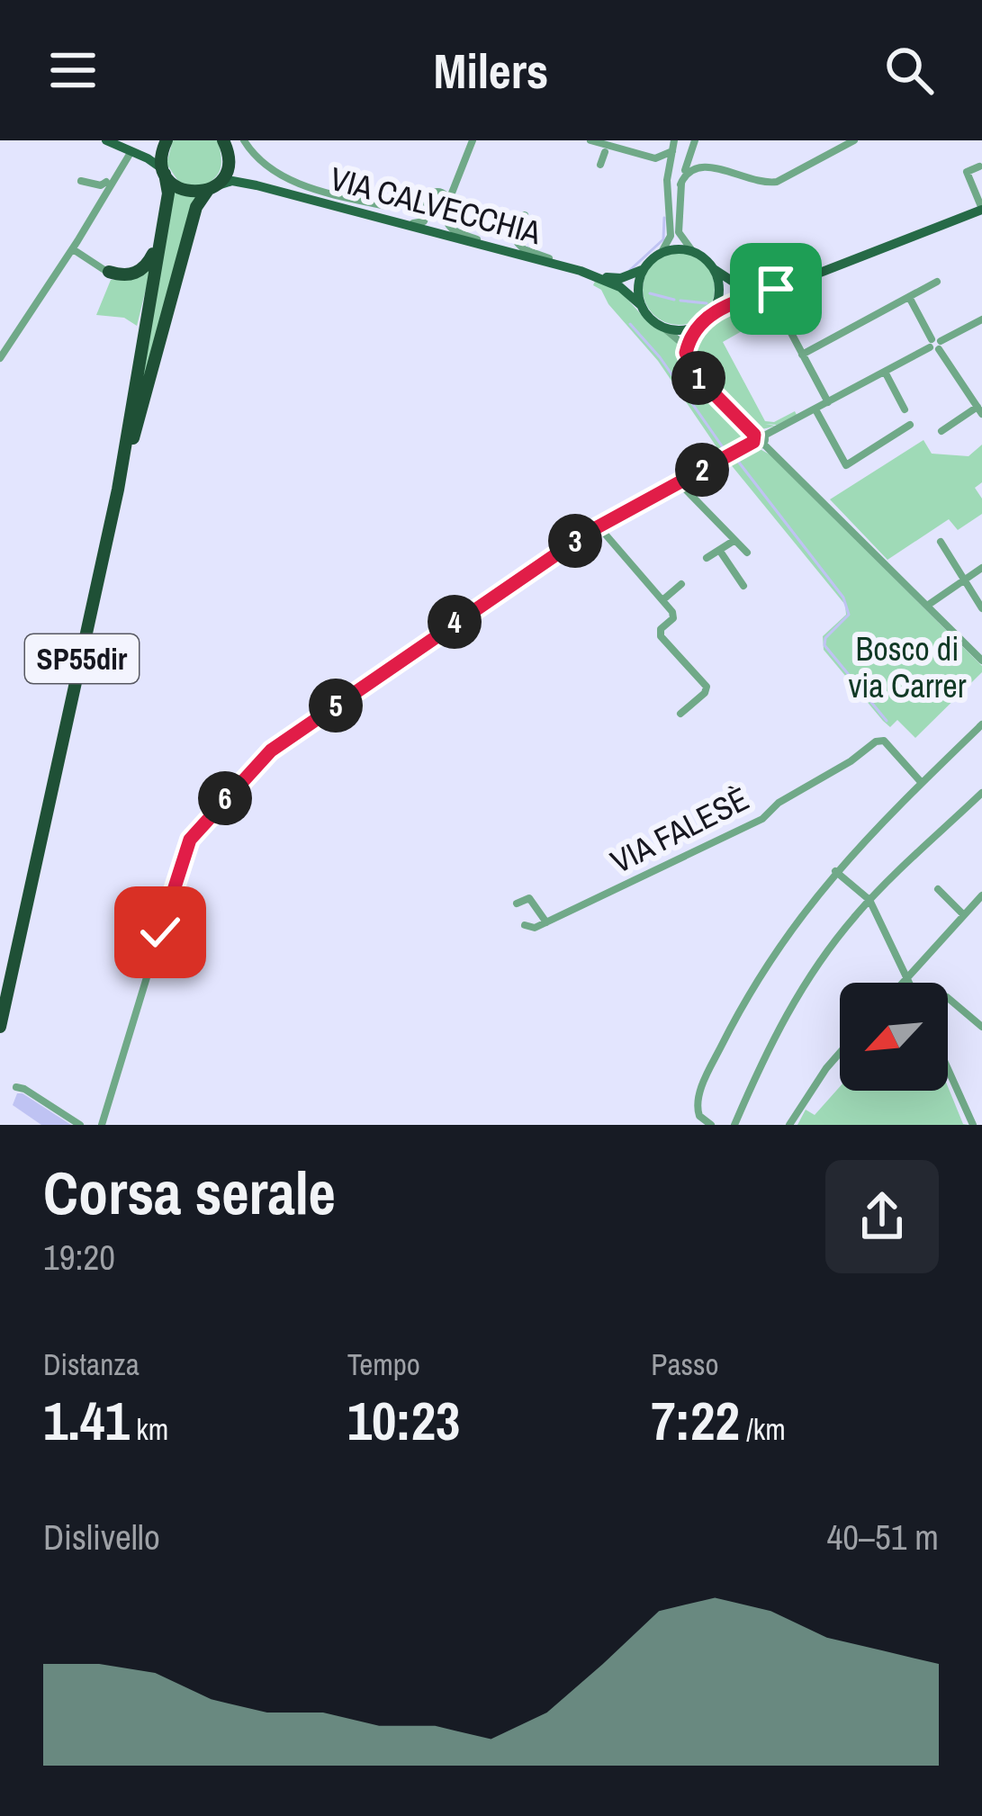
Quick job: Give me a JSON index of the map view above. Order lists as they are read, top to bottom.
{
  "streets": {
    "highway": ["SP55dir"],
    "main road": ["VIA CALVECCHIA"],
    "street": ["VIA FALESÈ"]
  },
  "crossings": [
    ["VIA CALVECCHIA", "SP55dir"]
  ],
  "parks": ["Bosco di via Carrer"],
  "north": "bottom left",
  "page": {
    "header": "Milers",
    "pins": [
      "1",
      "2",
      "3",
      "4",
      "5",
      "6"
    ],
    "heading": ["Corsa serale", "19:20"],
    "stats": [
      ["Distanza", "1.41 km"],
      ["Tempo", "10:23"],
      ["Passo", "7:22 /km"]
    ],
    "chart": ["Dislivello", "40–51 m"]
  }
}
